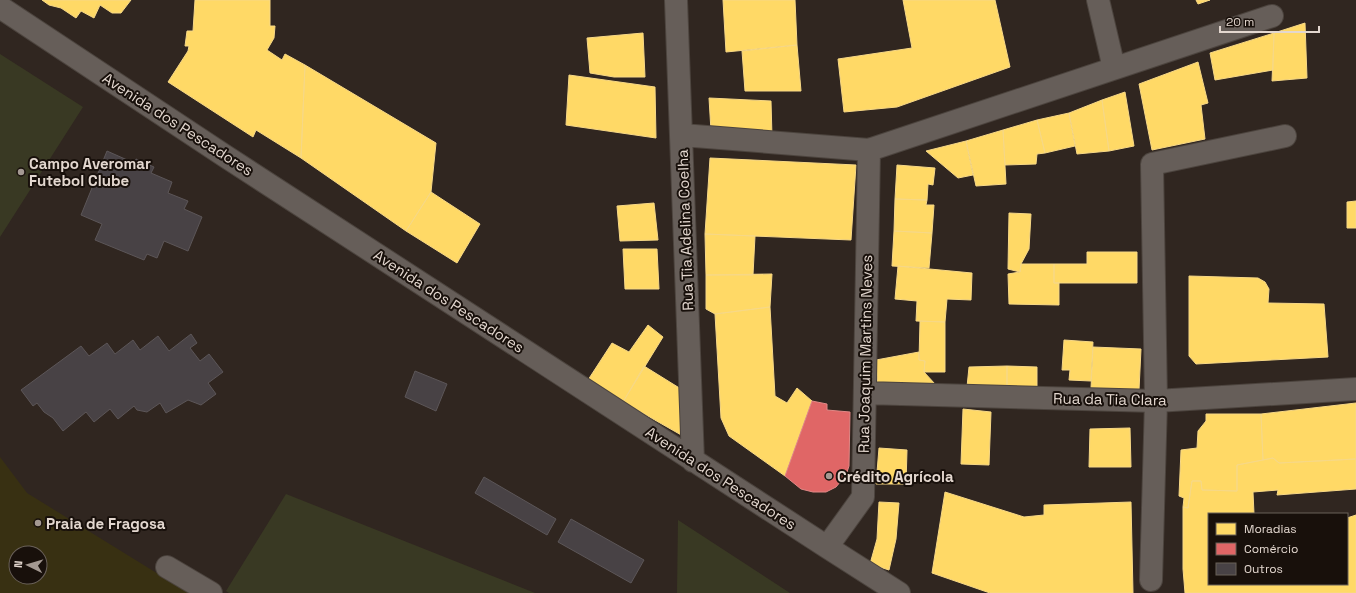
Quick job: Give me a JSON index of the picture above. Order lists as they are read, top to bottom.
{
  "streets": {
    "street": [
      "Avenida dos Pescadores",
      "Rua Tia Adelina Coelha",
      "Rua Joaquim Martins Neves",
      "Rua da Tia Clara"
    ]
  },
  "crossings": [
    ["Avenida dos Pescadores", "Rua Tia Adelina Coelha"],
    ["Avenida dos Pescadores", "Rua Joaquim Martins Neves"],
    ["Rua Joaquim Martins Neves", "Rua da Tia Clara"]
  ],
  "places": ["Campo Averomar Futebol Clube", "Crédito Agrícola", "Praia de Fragosa"],
  "legend": ["Moradias", "Comércio", "Outros"],
  "scale_bar": "20 m",
  "north": "left"
}
